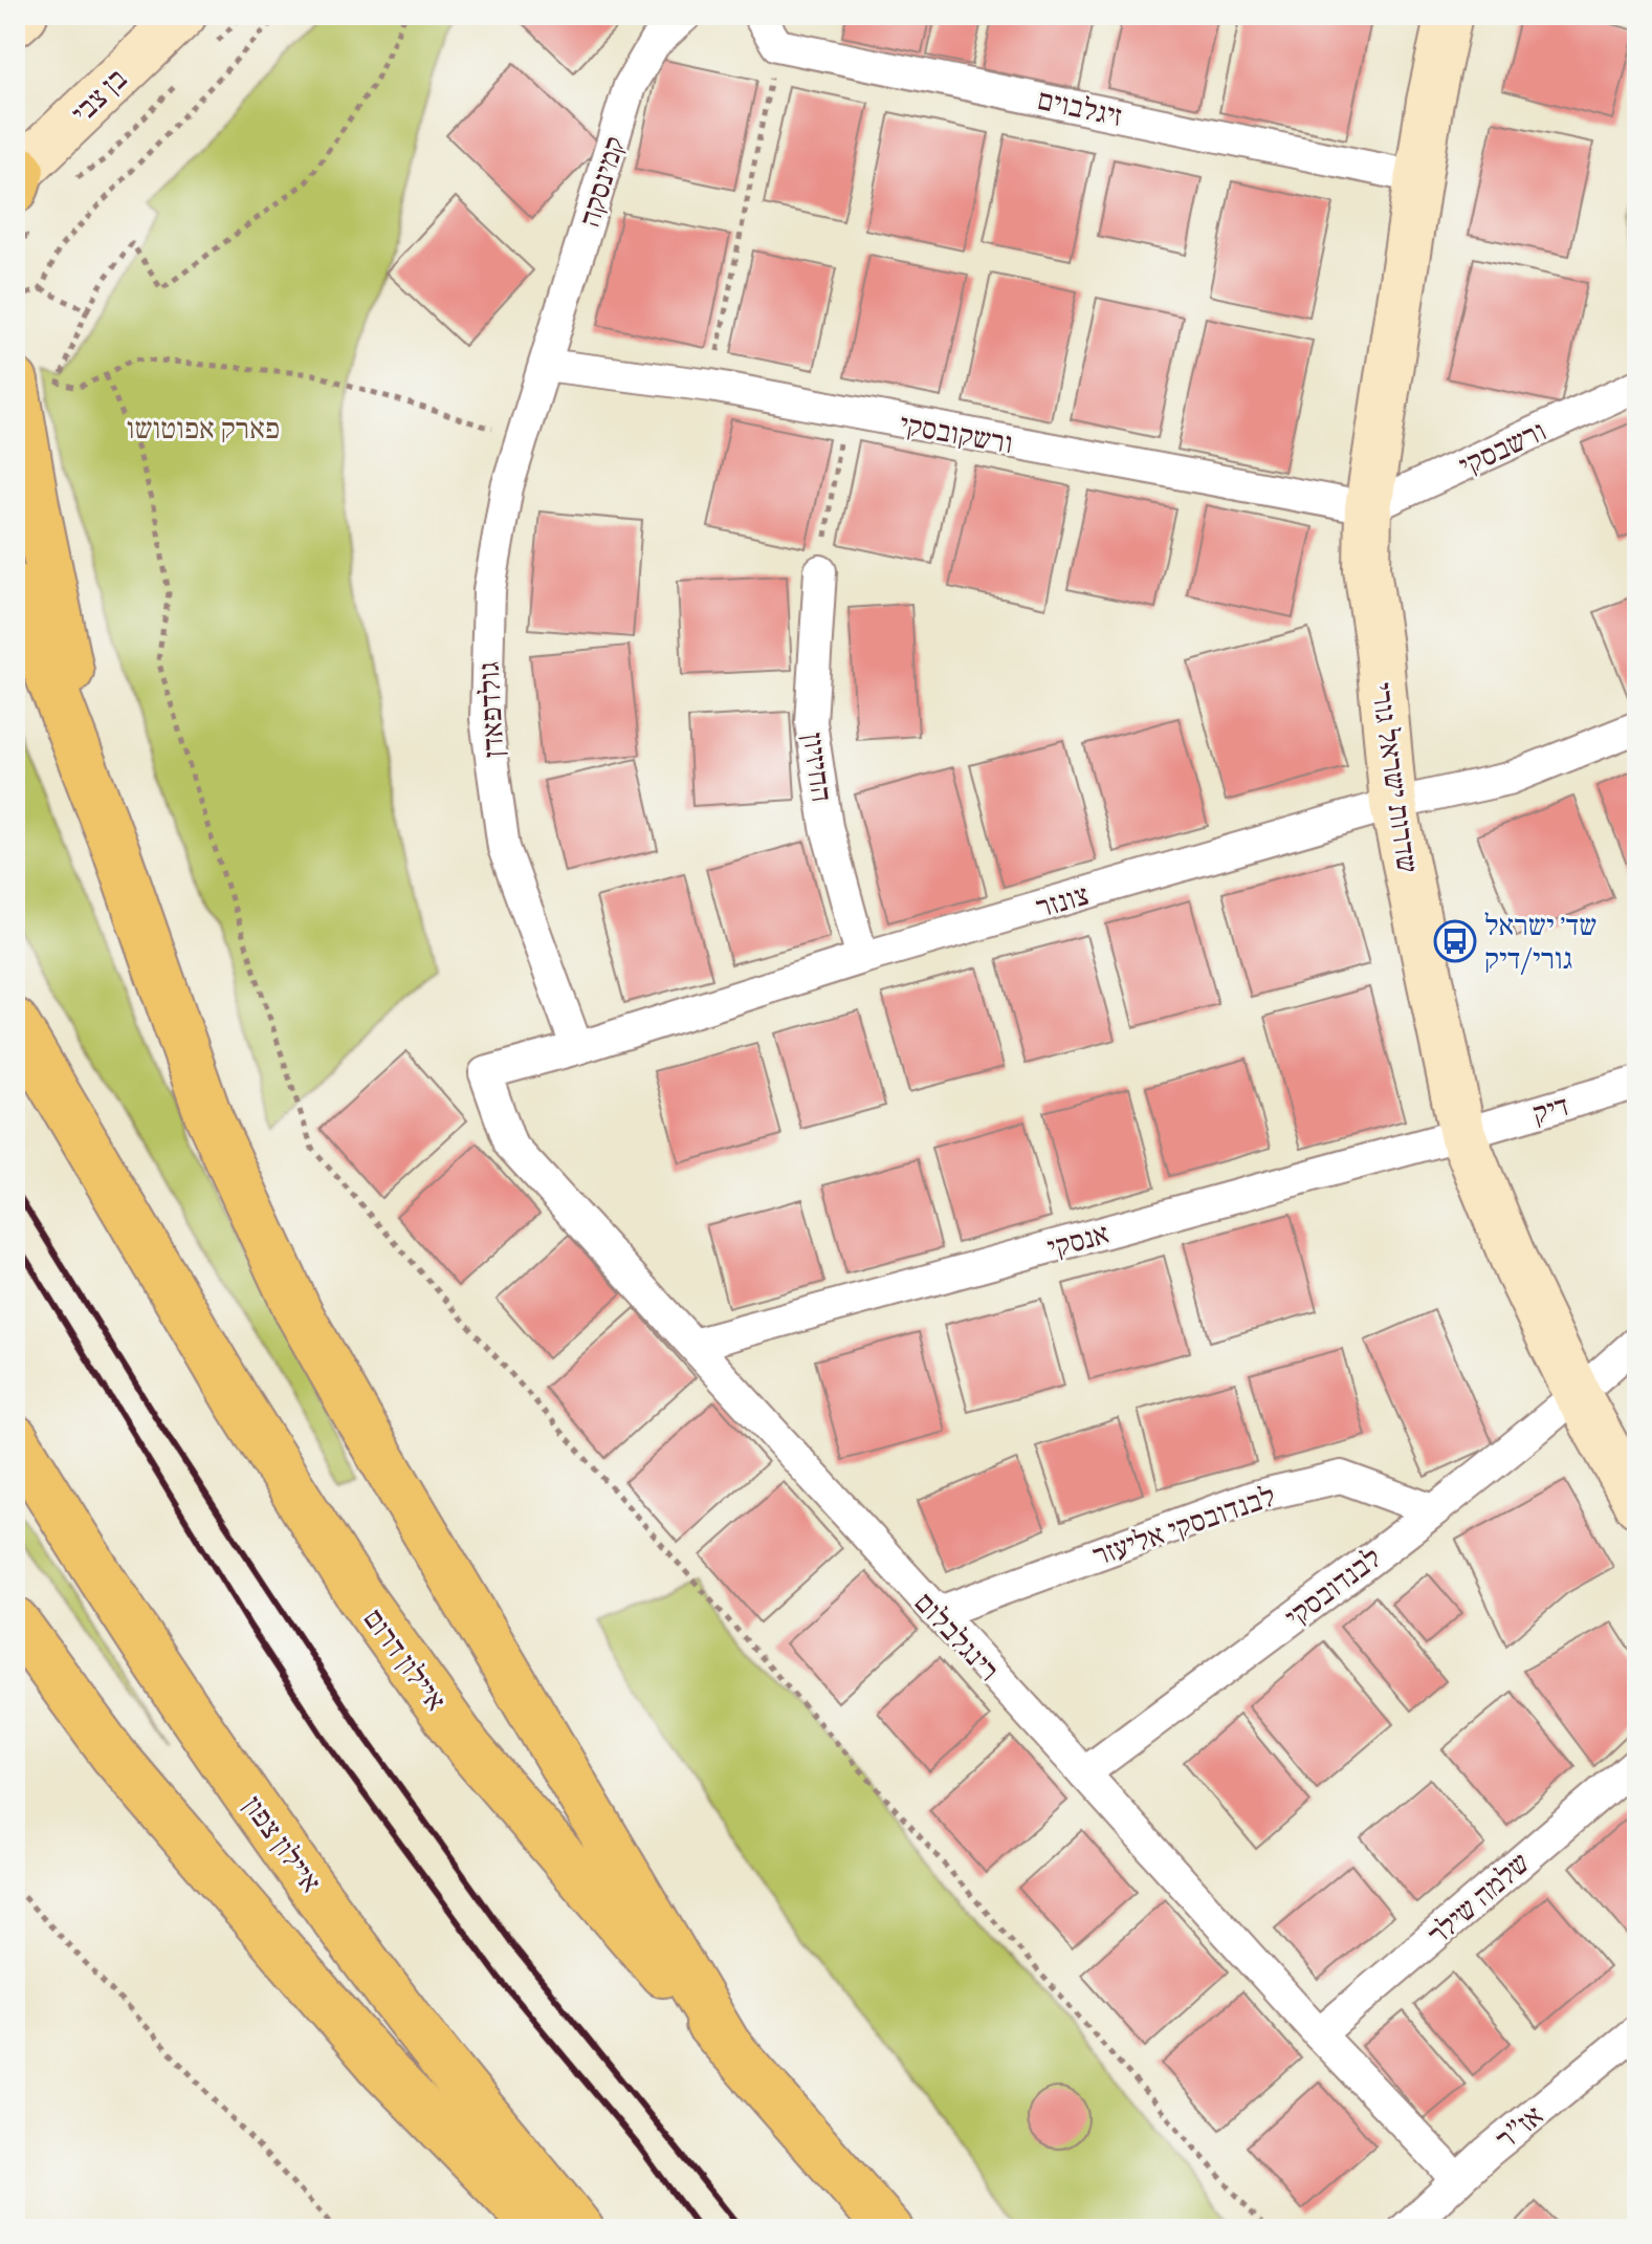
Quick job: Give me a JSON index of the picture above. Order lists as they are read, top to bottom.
{
  "streets": {
    "highway": ["איילון דרום", "איילון צפון"],
    "street": [
      "בן צבי",
      "זיגלבוים",
      "קמינסקה",
      "ורשקובסקי",
      "ורשבסקי",
      "גולדפאדן",
      "החיזיון",
      "שדרות ישראל גורי",
      "צונזר",
      "דיק",
      "אנסקי",
      "לבנדובסקי אליעזר",
      "לבנדובסקי",
      "רינגלבלום",
      "שלמה שילר",
      "אז\"ר"
    ]
  },
  "crossings": [
    ["זיגלבוים", "שדרות ישראל גורי"],
    ["קמינסקה", "ורשקובסקי"],
    ["קמינסקה", "גולדפאדן"],
    ["ורשקובסקי", "ורשבסקי"],
    ["ורשקובסקי", "גולדפאדן"],
    ["ורשקובסקי", "שדרות ישראל גורי"],
    ["ורשבסקי", "שדרות ישראל גורי"],
    ["גולדפאדן", "צונזר"],
    ["החיזיון", "צונזר"],
    ["שדרות ישראל גורי", "צונזר"],
    ["שדרות ישראל גורי", "דיק"],
    ["שדרות ישראל גורי", "אנסקי"],
    ["שדרות ישראל גורי", "לבנדובסקי"],
    ["צונזר", "רינגלבלום"],
    ["דיק", "אנסקי"],
    ["אנסקי", "רינגלבלום"],
    ["לבנדובסקי אליעזר", "לבנדובסקי"],
    ["לבנדובסקי אליעזר", "רינגלבלום"],
    ["לבנדובסקי", "רינגלבלום"],
    ["רינגלבלום", "שלמה שילר"],
    ["רינגלבלום", "אז\"ר"]
  ],
  "parks": ["פארק אפוטושו"],
  "places": {
    "bus stop": ["שד׳ ישראל גורי/דיק"]
  }
}
